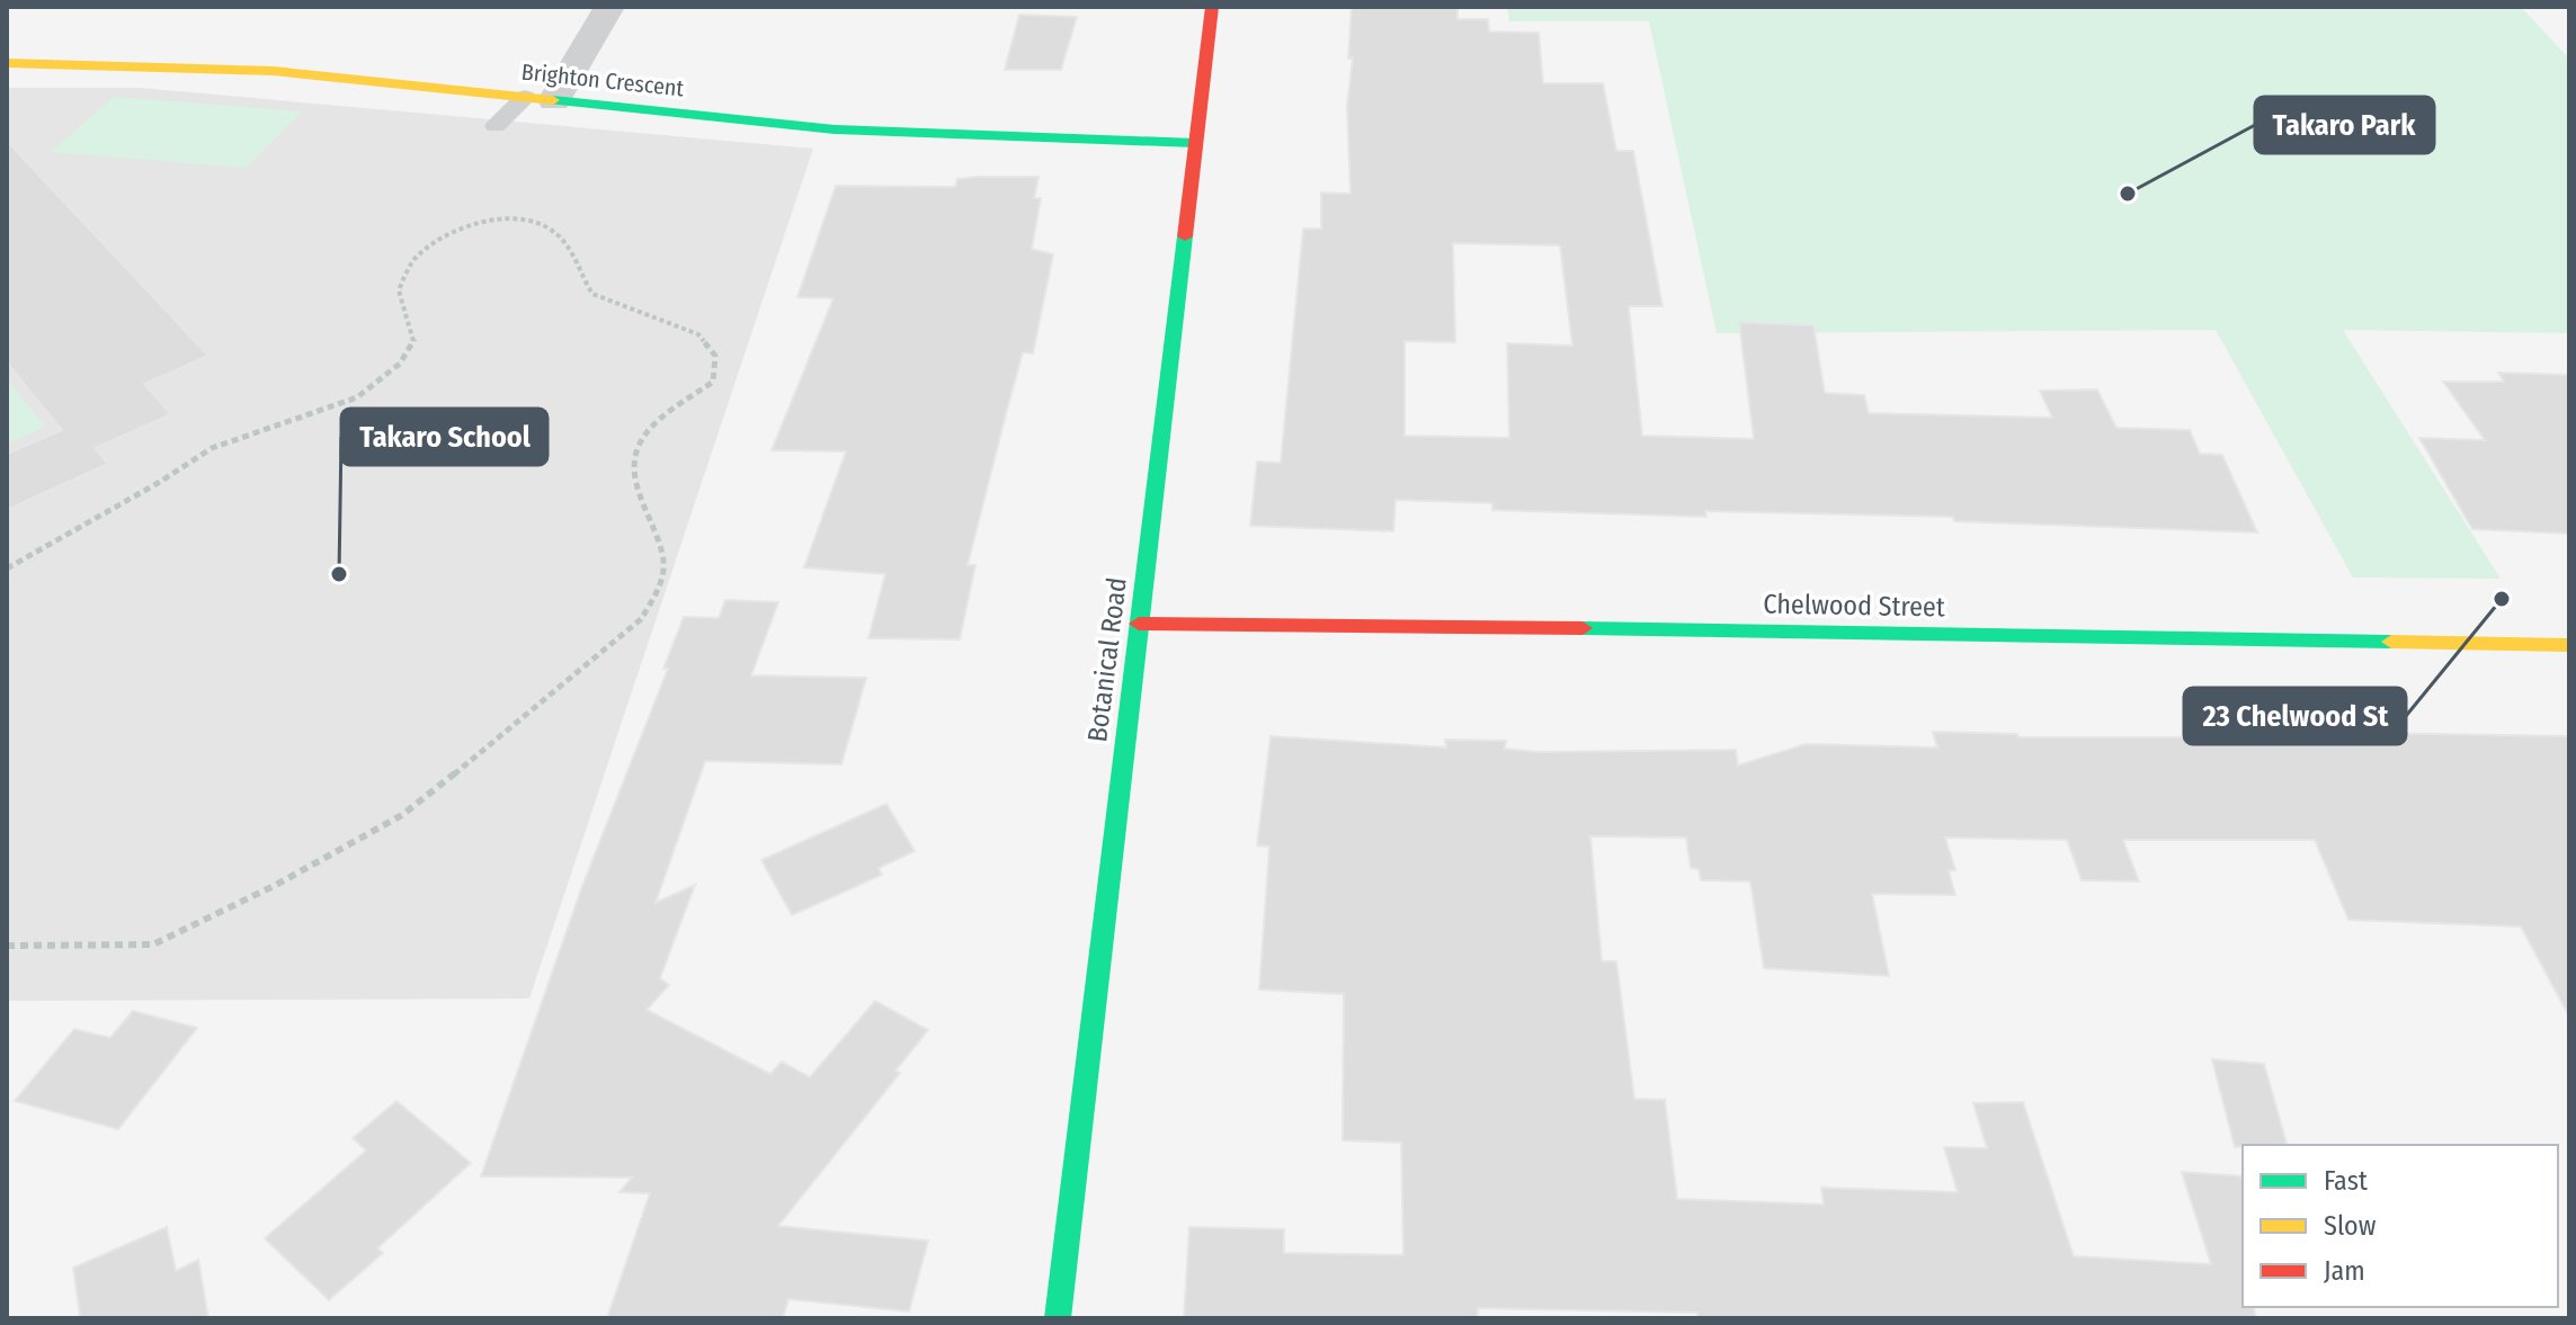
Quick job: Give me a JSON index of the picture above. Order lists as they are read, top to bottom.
{
  "streets": {
    "street": ["Brighton Crescent", "Chelwood Street", "Botanical Road"]
  },
  "crossings": [
    ["Brighton Crescent", "Botanical Road"],
    ["Chelwood Street", "Botanical Road"]
  ],
  "places": ["Takaro Park", "Takaro School", "23 Chelwood St"],
  "legend": ["Fast", "Slow", "Jam"]
}
